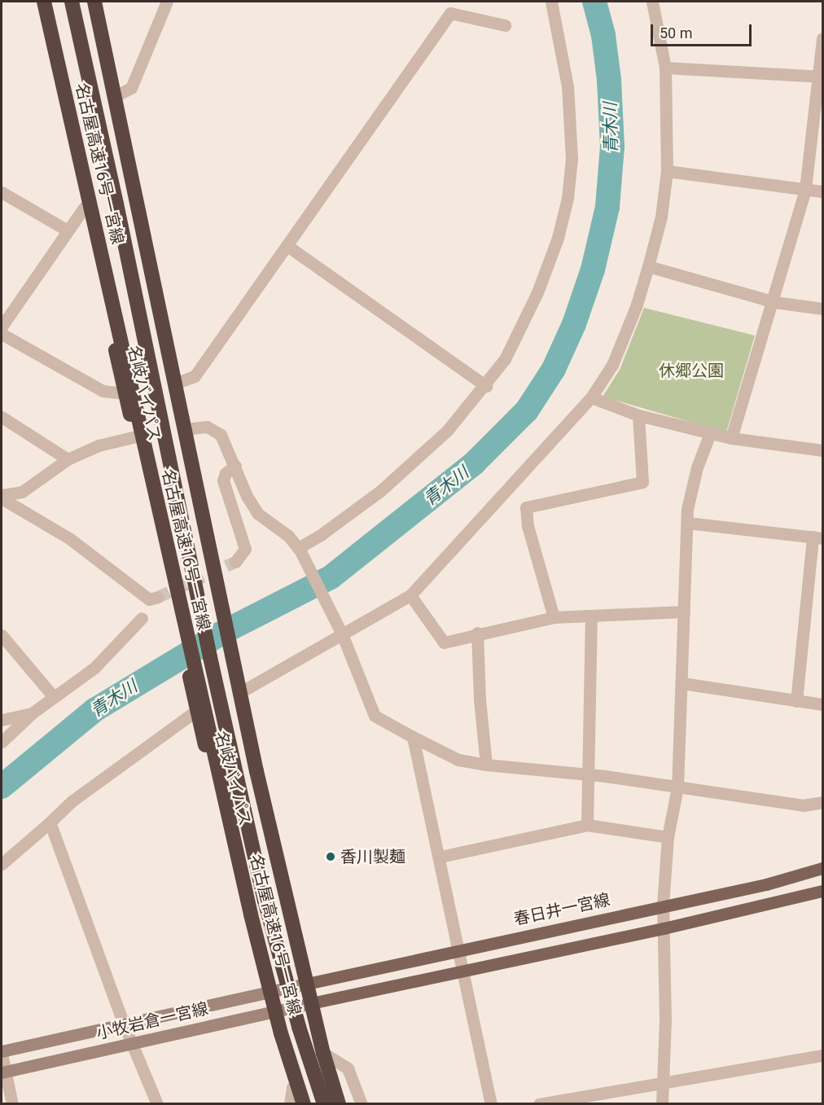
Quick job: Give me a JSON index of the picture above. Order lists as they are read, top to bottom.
{
  "streets": {
    "highway": ["名古屋高速16号一宮線", "名岐バイパス"],
    "main road": ["春日井一宮線", "小牧岩倉一宮線"]
  },
  "crossings": [
    ["名古屋高速16号一宮線", "名岐バイパス"],
    ["名岐バイパス", "春日井一宮線"],
    ["名岐バイパス", "小牧岩倉一宮線"],
    ["春日井一宮線", "小牧岩倉一宮線"]
  ],
  "water": ["青木川"],
  "parks": ["休郷公園"],
  "places": ["香川製麺"],
  "scale_bar": "50 m"
}
